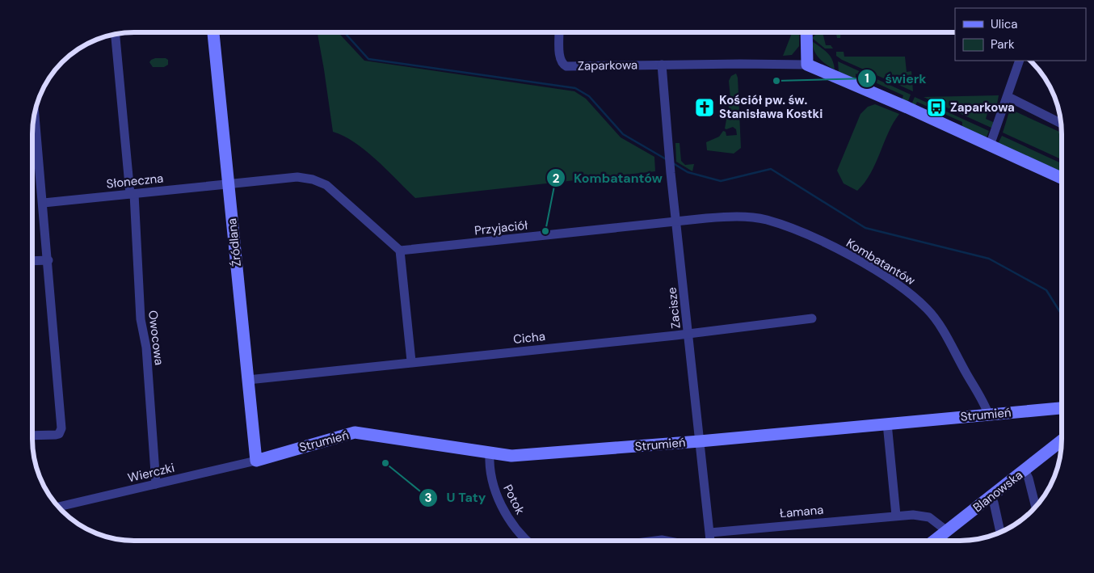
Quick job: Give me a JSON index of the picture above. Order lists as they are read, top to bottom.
{
  "streets": {
    "street": [
      "Zaparkowa",
      "Słoneczna",
      "Przyjaciół",
      "Źródlana",
      "Kombatantów",
      "Zacisze",
      "Owocowa",
      "Cicha",
      "Strumień",
      "Wierczki",
      "Blanowska",
      "Potok",
      "Łamana"
    ]
  },
  "crossings": [
    ["Zaparkowa", "Zacisze"],
    ["Słoneczna", "Źródlana"],
    ["Słoneczna", "Owocowa"],
    ["Przyjaciół", "Kombatantów"],
    ["Przyjaciół", "Zacisze"],
    ["Źródlana", "Cicha"],
    ["Źródlana", "Strumień"],
    ["Źródlana", "Wierczki"],
    ["Kombatantów", "Zacisze"],
    ["Kombatantów", "Strumień"],
    ["Zacisze", "Cicha"],
    ["Zacisze", "Strumień"],
    ["Zacisze", "Łamana"],
    ["Owocowa", "Wierczki"],
    ["Strumień", "Wierczki"],
    ["Strumień", "Potok"],
    ["Blanowska", "Łamana"]
  ],
  "places": {
    "other": ["świerk", "Kombatantów", "U Taty"],
    "church": ["Kościół pw. św. Stanisława Kostki"],
    "bus stop": ["Zaparkowa"]
  },
  "legend": ["Ulica", "Park"]
}
